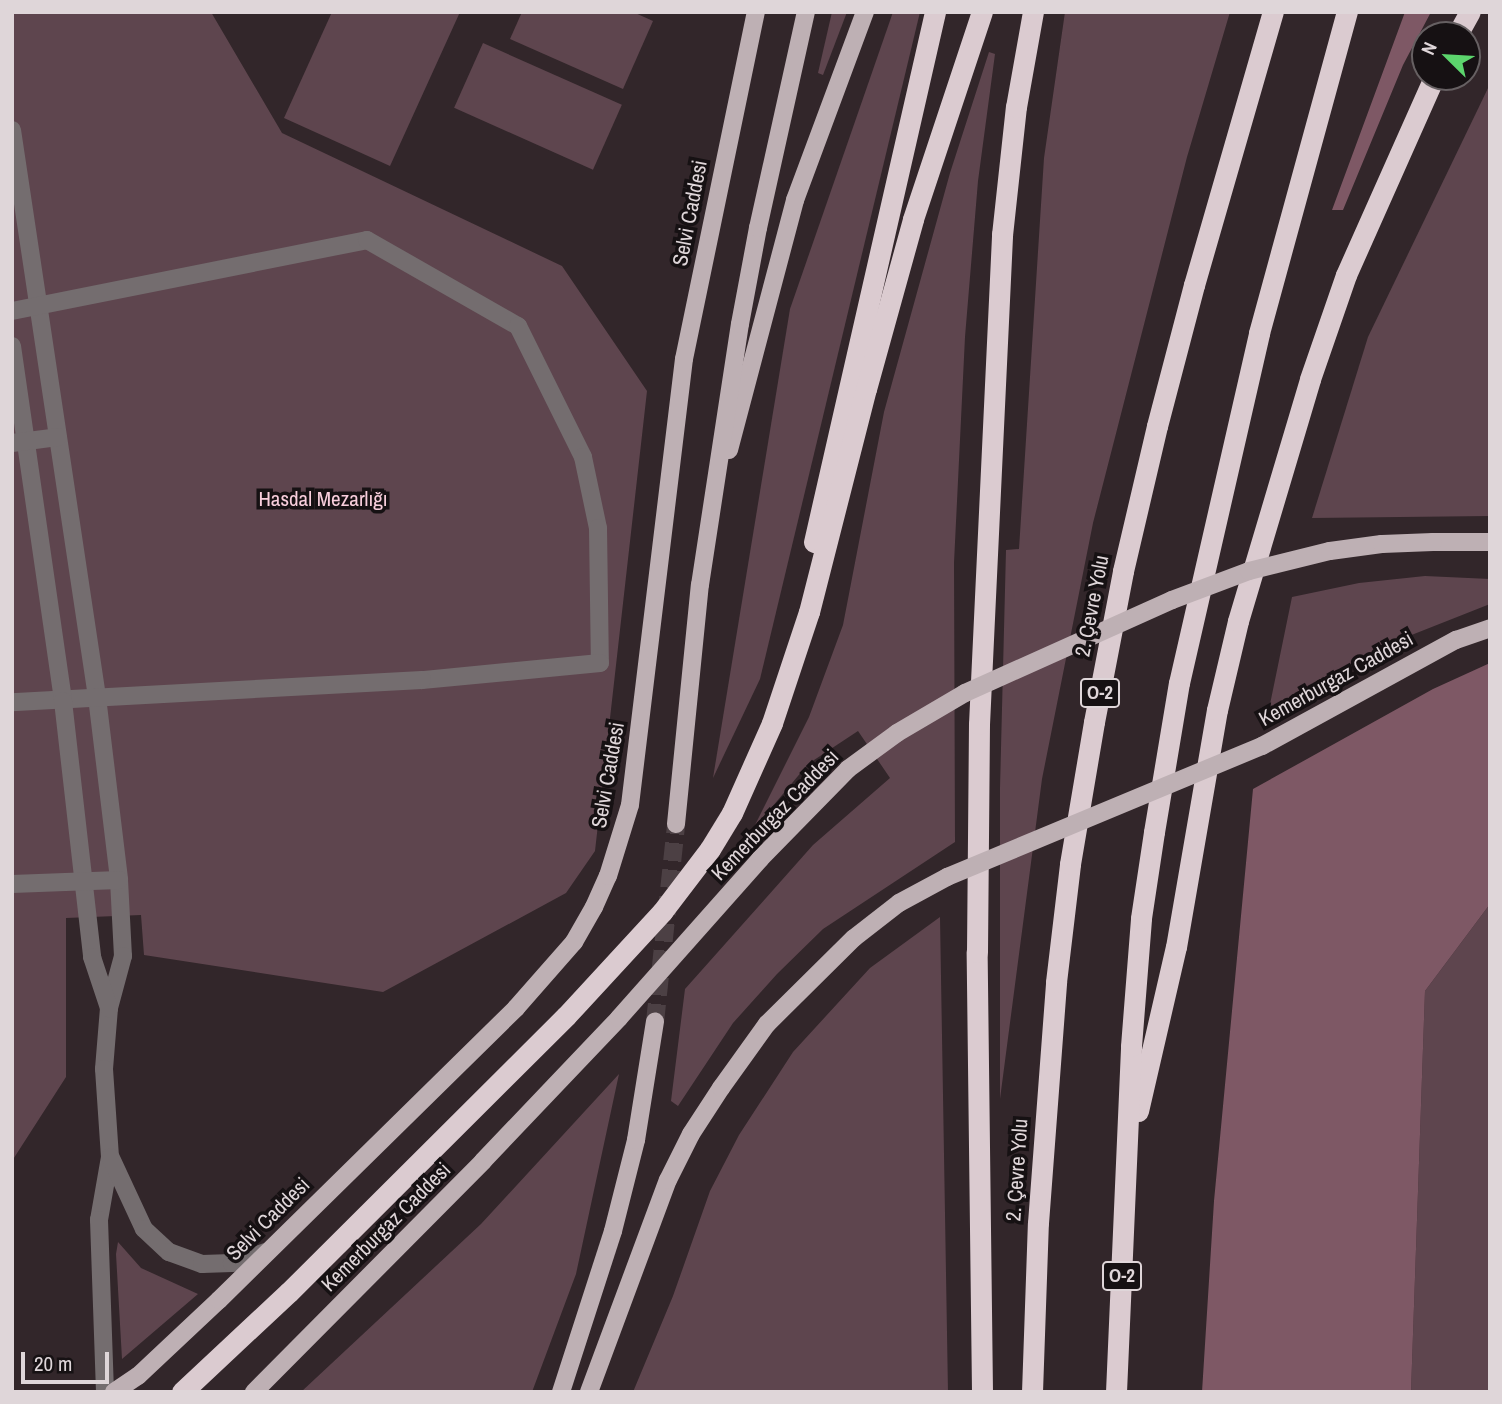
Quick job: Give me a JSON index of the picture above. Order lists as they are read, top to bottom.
{
  "streets": {
    "highway": ["2. Çevre Yolu", "O-2"],
    "main road": ["Selvi Caddesi", "Kemerburgaz Caddesi"]
  },
  "parks": ["Hasdal Mezarlığı"],
  "scale_bar": "20 m",
  "north": "top left"
}
